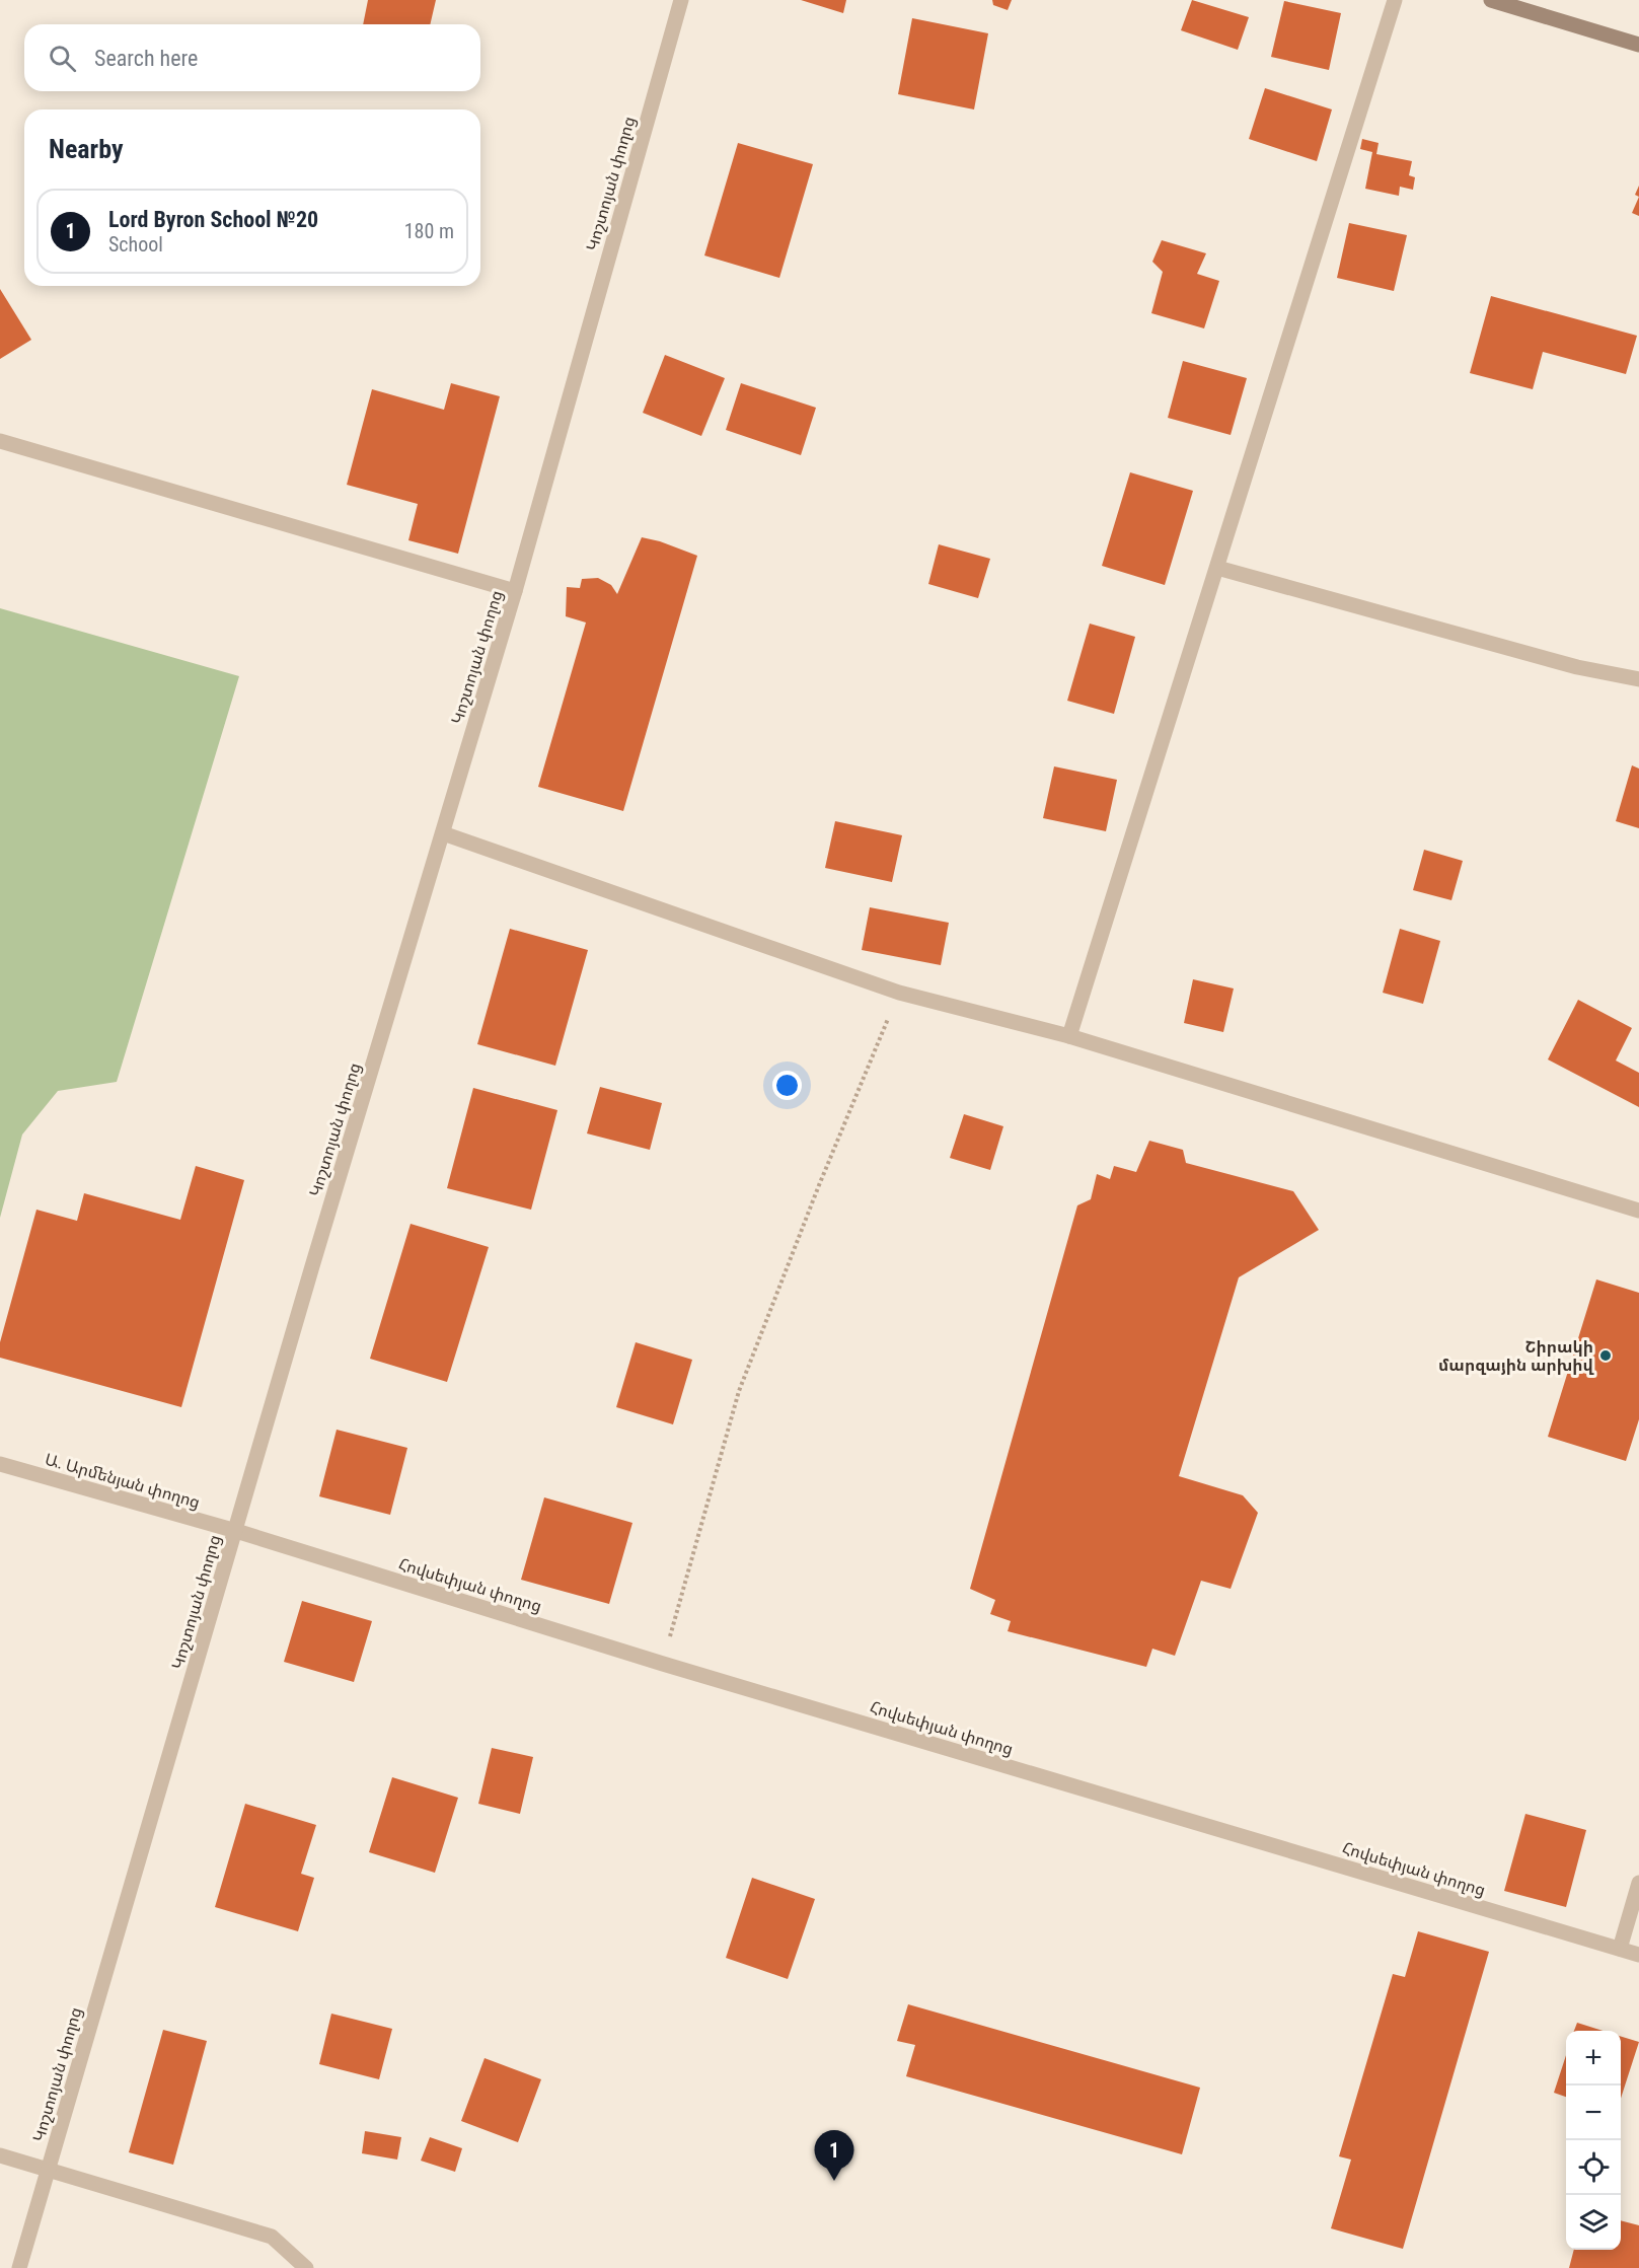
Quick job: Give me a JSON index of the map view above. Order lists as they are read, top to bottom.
{
  "streets": {
    "street": ["Կոշտոյան փողոց", "Ա. Արմենյան փողոց", "Հովսեփյան փողոց"]
  },
  "crossings": [
    ["Կոշտոյան փողոց", "Ա. Արմենյան փողոց"],
    ["Կոշտոյան փողոց", "Հովսեփյան փողոց"],
    ["Ա. Արմենյան փողոց", "Հովսեփյան փողոց"]
  ],
  "places": ["Շիրակի մարզային արխիվ"],
  "page": {
    "search": "Search here",
    "heading": "Nearby",
    "list": [
      {
        "mark": "1",
        "name": "Lord Byron School №20",
        "note": "School",
        "value": "180 m"
      }
    ],
    "map_buttons": ["+", "−"],
    "pins": "1"
  }
}
